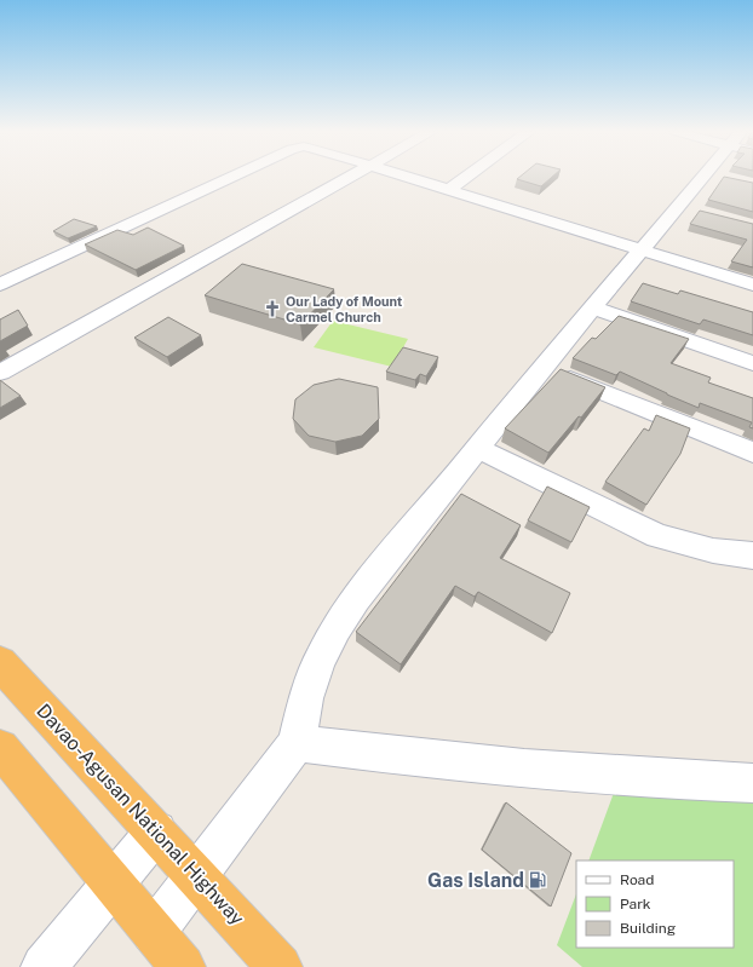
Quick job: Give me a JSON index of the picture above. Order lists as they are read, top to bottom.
{
  "streets": {
    "highway": ["Davao-Agusan National Highway"]
  },
  "places": {
    "church": ["Our Lady of Mount Carmel Church"],
    "fuel station": ["Gas Island"]
  },
  "legend": ["Road", "Park", "Building"]
}
